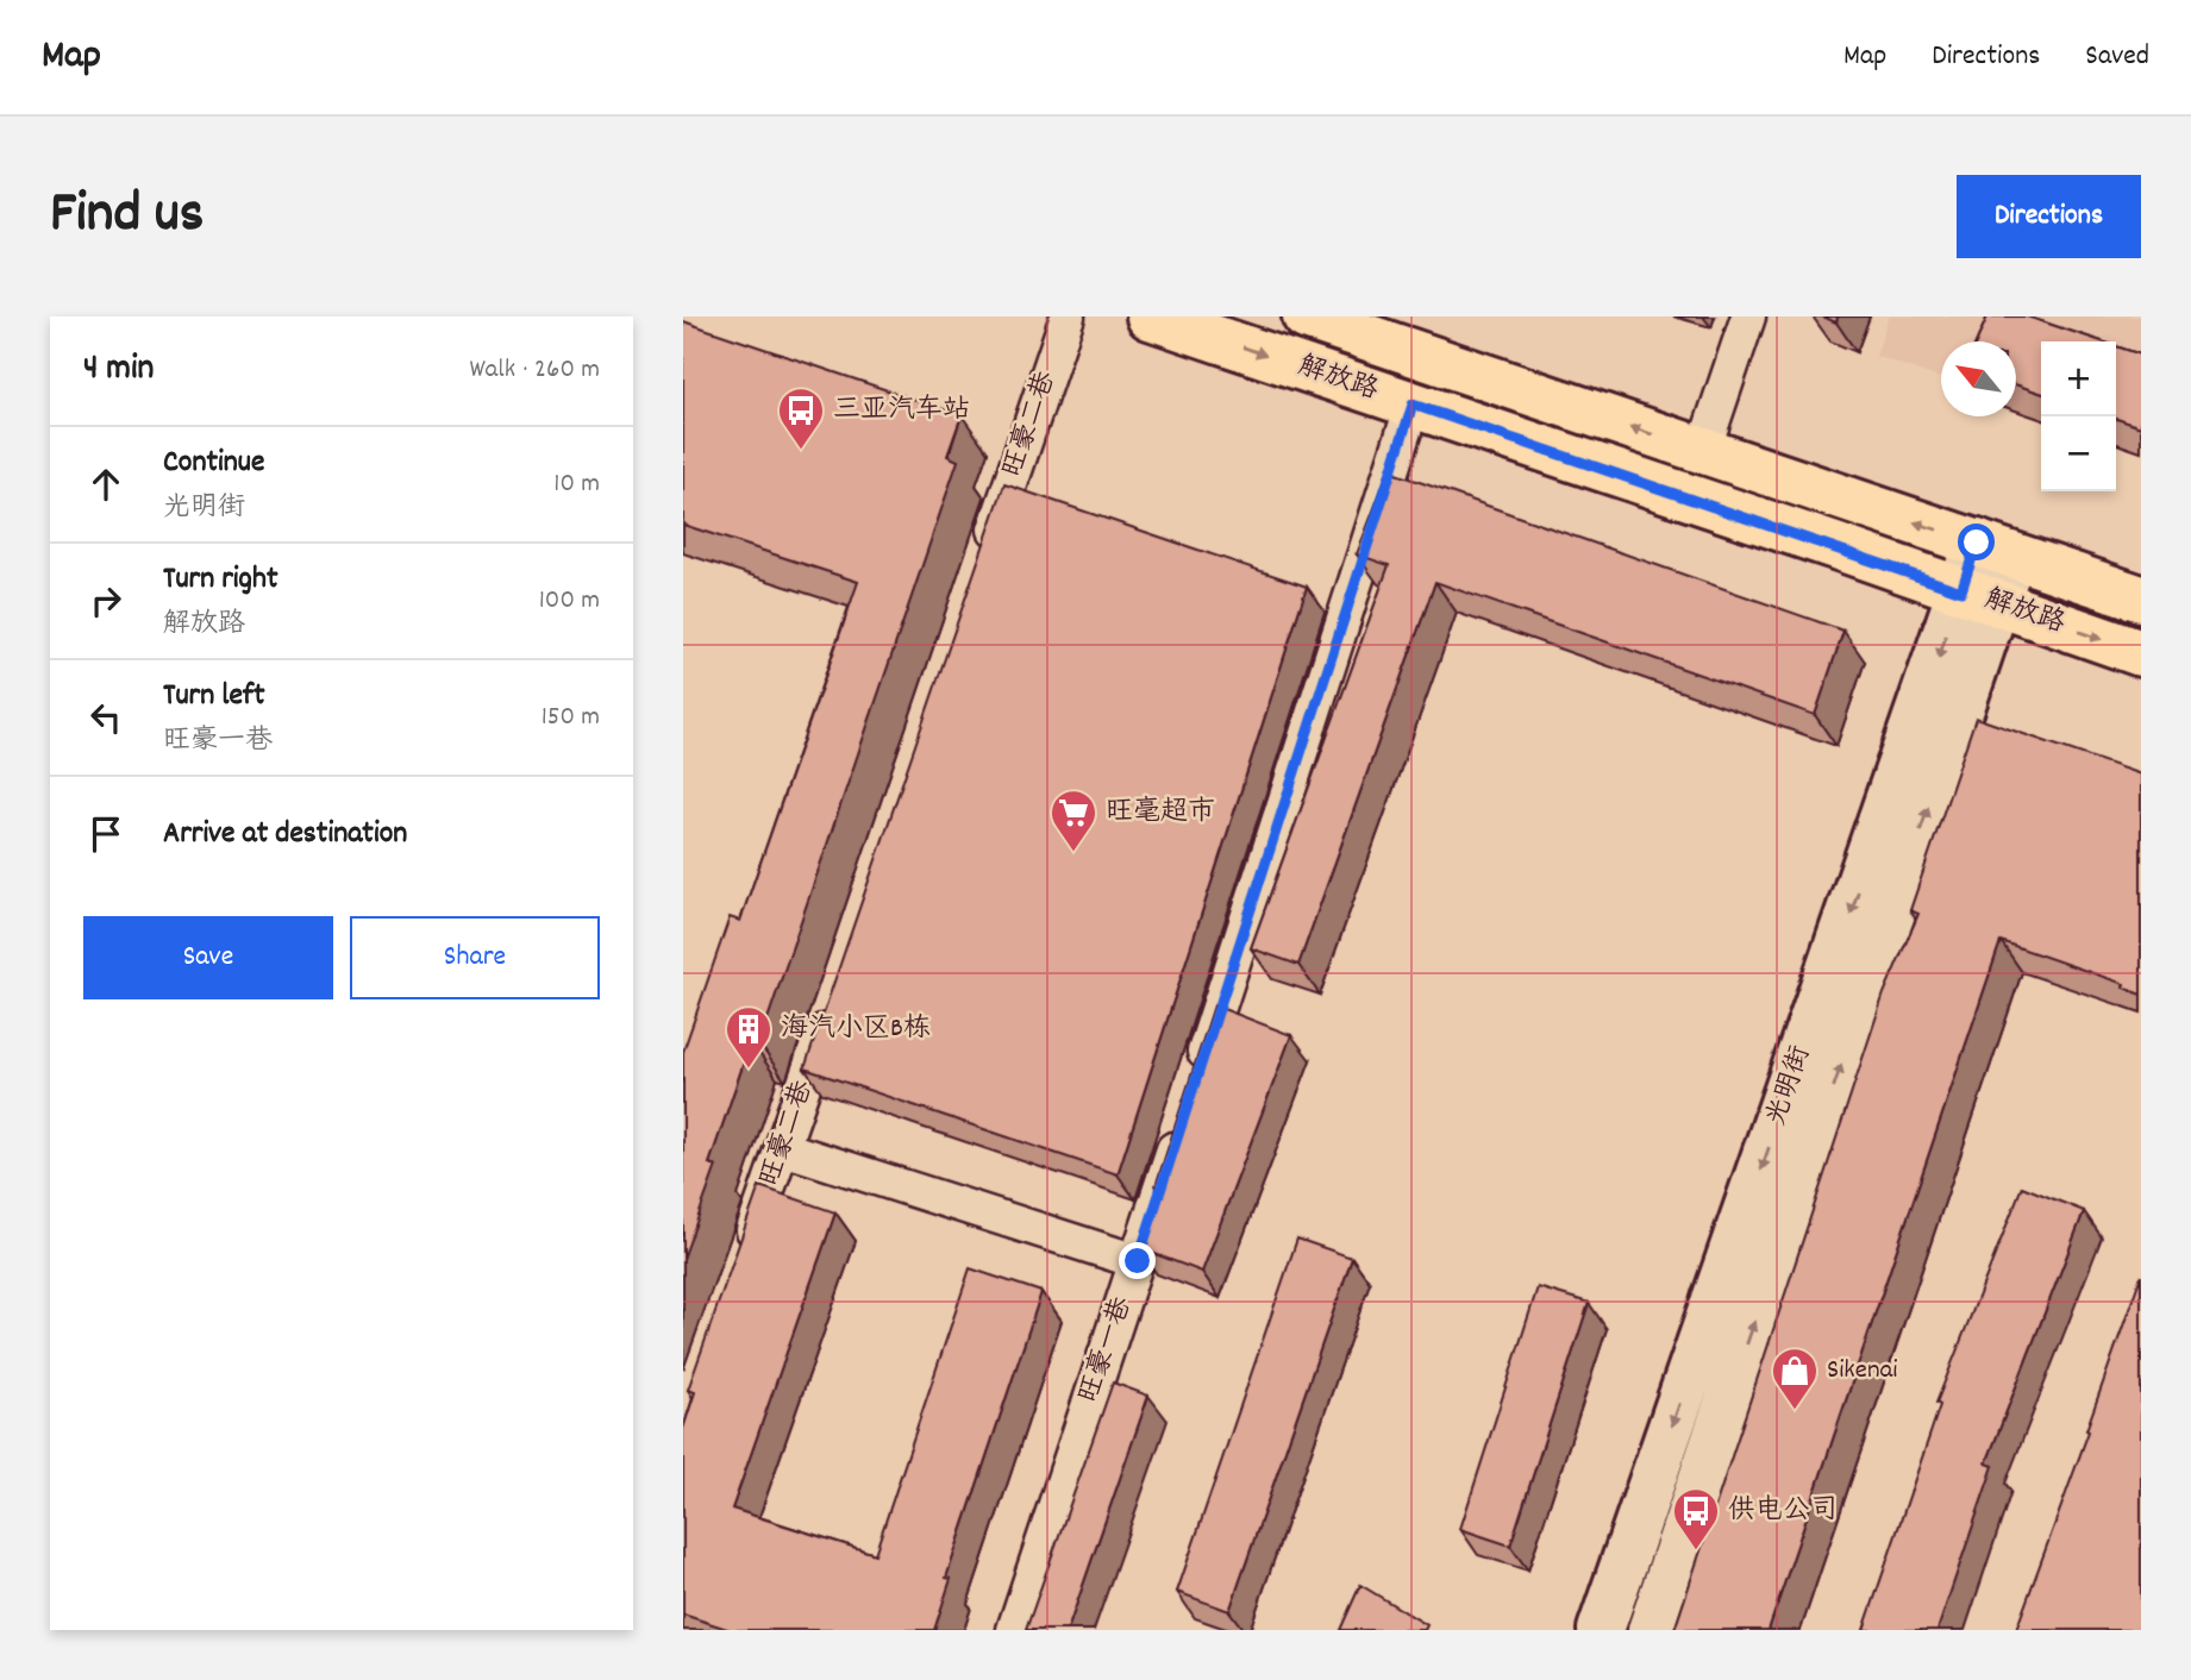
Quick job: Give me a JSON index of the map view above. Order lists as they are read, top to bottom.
{
  "streets": {
    "main road": ["解放路", "光明街"],
    "street": ["旺豪二巷", "旺豪一巷"]
  },
  "crossings": [
    ["解放路", "光明街"]
  ],
  "places": {
    "bus stop": ["三亚汽车站", "供电公司"],
    "supermarket": ["旺毫超市"],
    "building": ["海汽小区B栋"],
    "shop": ["Sikenai"]
  },
  "north": "top left",
  "page": {
    "header": "Map",
    "nav": ["Map", "Directions", "Saved"],
    "title": "Find us",
    "buttons": [
      "Directions",
      ["Save", "Share"]
    ],
    "heading": ["4 min", "Walk · 260 m"],
    "map_buttons": ["+", "−"],
    "list": [
      ["Continue", "光明街", "10 m"],
      ["Turn right", "解放路", "100 m"],
      ["Turn left", "旺豪一巷", "150 m"],
      "Arrive at destination"
    ]
  }
}
